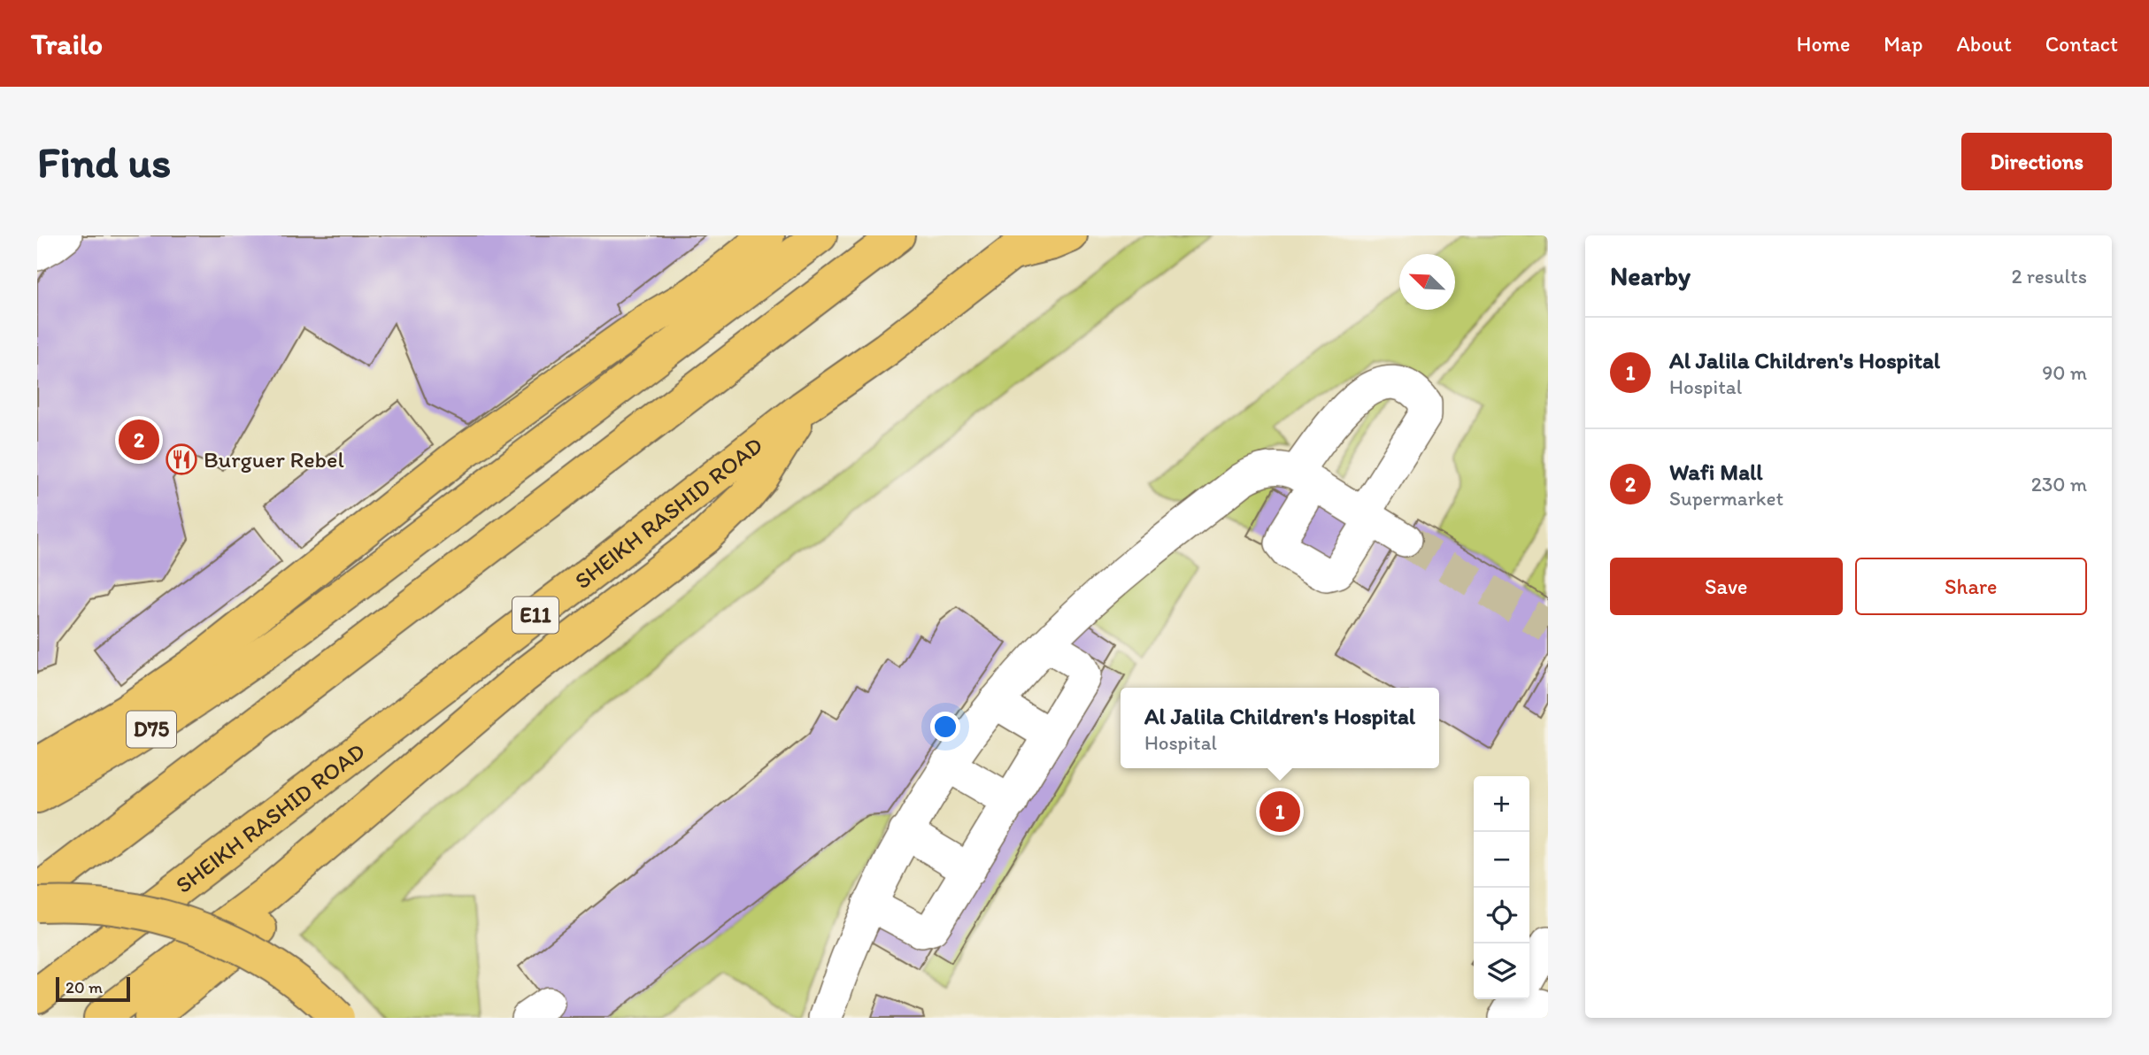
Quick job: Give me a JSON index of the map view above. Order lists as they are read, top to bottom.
{
  "streets": {
    "highway": ["SHEIKH RASHID ROAD", "E11", "D75"]
  },
  "places": {
    "restaurant": ["Burguer Rebel"]
  },
  "scale_bar": "20 m",
  "north": "top left",
  "page": {
    "header": "Trailo",
    "nav": [
      "Home",
      "Map",
      "About",
      "Contact"
    ],
    "buttons": [
      "Directions",
      ["Save", "Share"]
    ],
    "title": "Find us",
    "heading": ["Nearby", "2 results"],
    "list": [
      {
        "mark": "1",
        "name": "Al Jalila Children's Hospital",
        "note": "Hospital",
        "value": "90 m"
      },
      {
        "mark": "2",
        "name": "Wafi Mall",
        "note": "Supermarket",
        "value": "230 m"
      }
    ],
    "pins": ["2", "1"],
    "popup": ["Al Jalila Children's Hospital", "Hospital"],
    "map_buttons": ["+", "−"],
    "scale": "20 m"
  }
}
